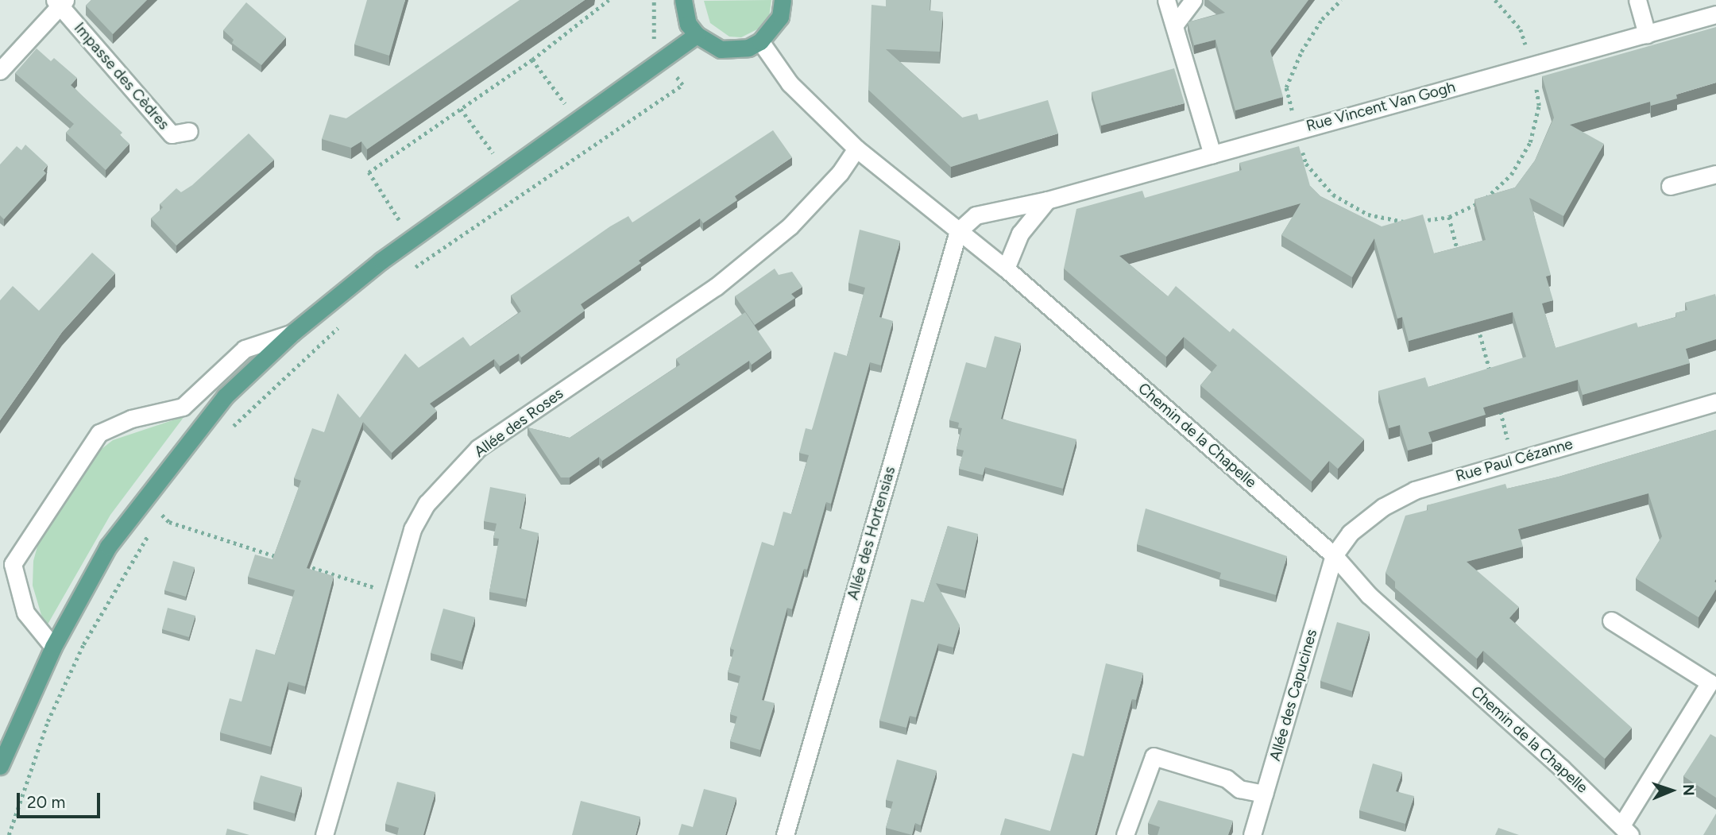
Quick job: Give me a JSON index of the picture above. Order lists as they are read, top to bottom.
{
  "streets": {
    "street": [
      "Impasse des Cèdres",
      "Rue Vincent Van Gogh",
      "Allée des Roses",
      "Chemin de la Chapelle",
      "Rue Paul Cézanne",
      "Allée des Hortensias",
      "Allée des Capucines"
    ]
  },
  "crossings": [
    ["Rue Vincent Van Gogh", "Chemin de la Chapelle"],
    ["Rue Vincent Van Gogh", "Allée des Hortensias"],
    ["Allée des Roses", "Chemin de la Chapelle"],
    ["Chemin de la Chapelle", "Rue Paul Cézanne"],
    ["Chemin de la Chapelle", "Allée des Hortensias"],
    ["Chemin de la Chapelle", "Allée des Capucines"],
    ["Rue Paul Cézanne", "Allée des Capucines"]
  ],
  "scale_bar": "20 m",
  "north": "right"
}
